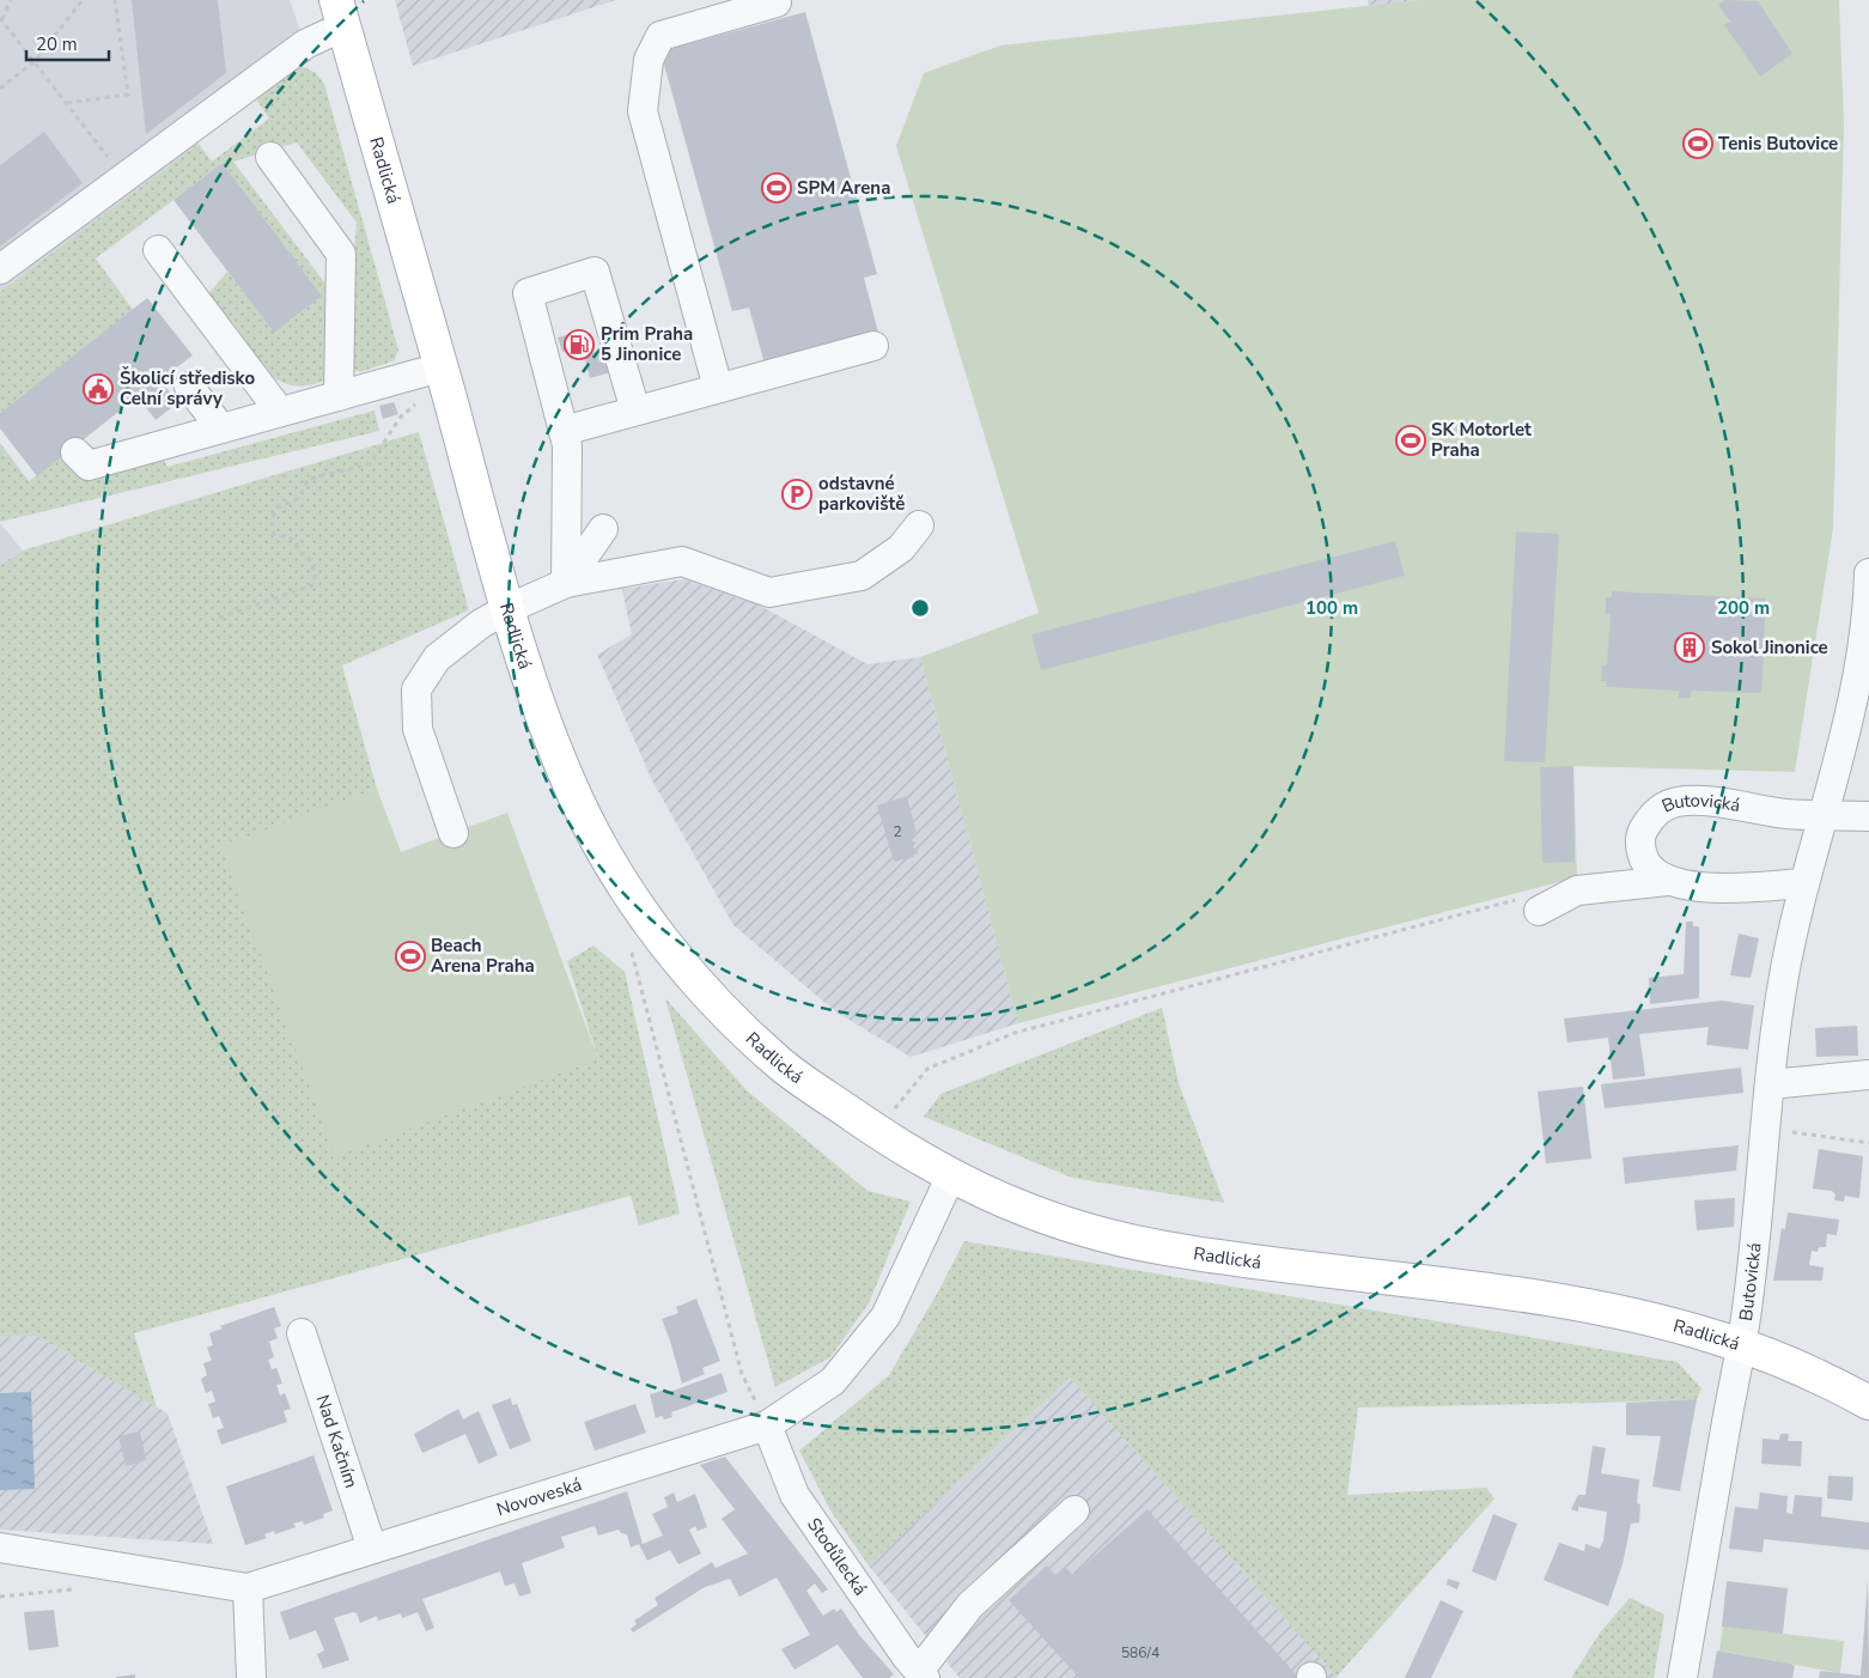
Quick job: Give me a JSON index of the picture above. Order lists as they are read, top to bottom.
{
  "streets": {
    "main road": ["Radlická"],
    "street": [
      "Butovická",
      "Nad Kačním",
      "Novoveská",
      "Stodůlecká"
    ]
  },
  "crossings": [
    ["Radlická", "Butovická"],
    ["Radlická", "Novoveská"],
    ["Nad Kačním", "Novoveská"],
    ["Novoveská", "Stodůlecká"]
  ],
  "places": {
    "sports": [
      "Tenis Butovice",
      "SPM Arena",
      "SK Motorlet Praha",
      "Beach Arena Praha"
    ],
    "fuel station": ["Prim Praha 5 Jinonice"],
    "public building": ["Školicí středisko Celní správy"],
    "parking": ["odstavné parkoviště"],
    "building": ["Sokol Jinonice"]
  },
  "house_numbers": ["2", "586/4"],
  "scale_bar": "20 m",
  "rings": ["100 m", "200 m"]
}
